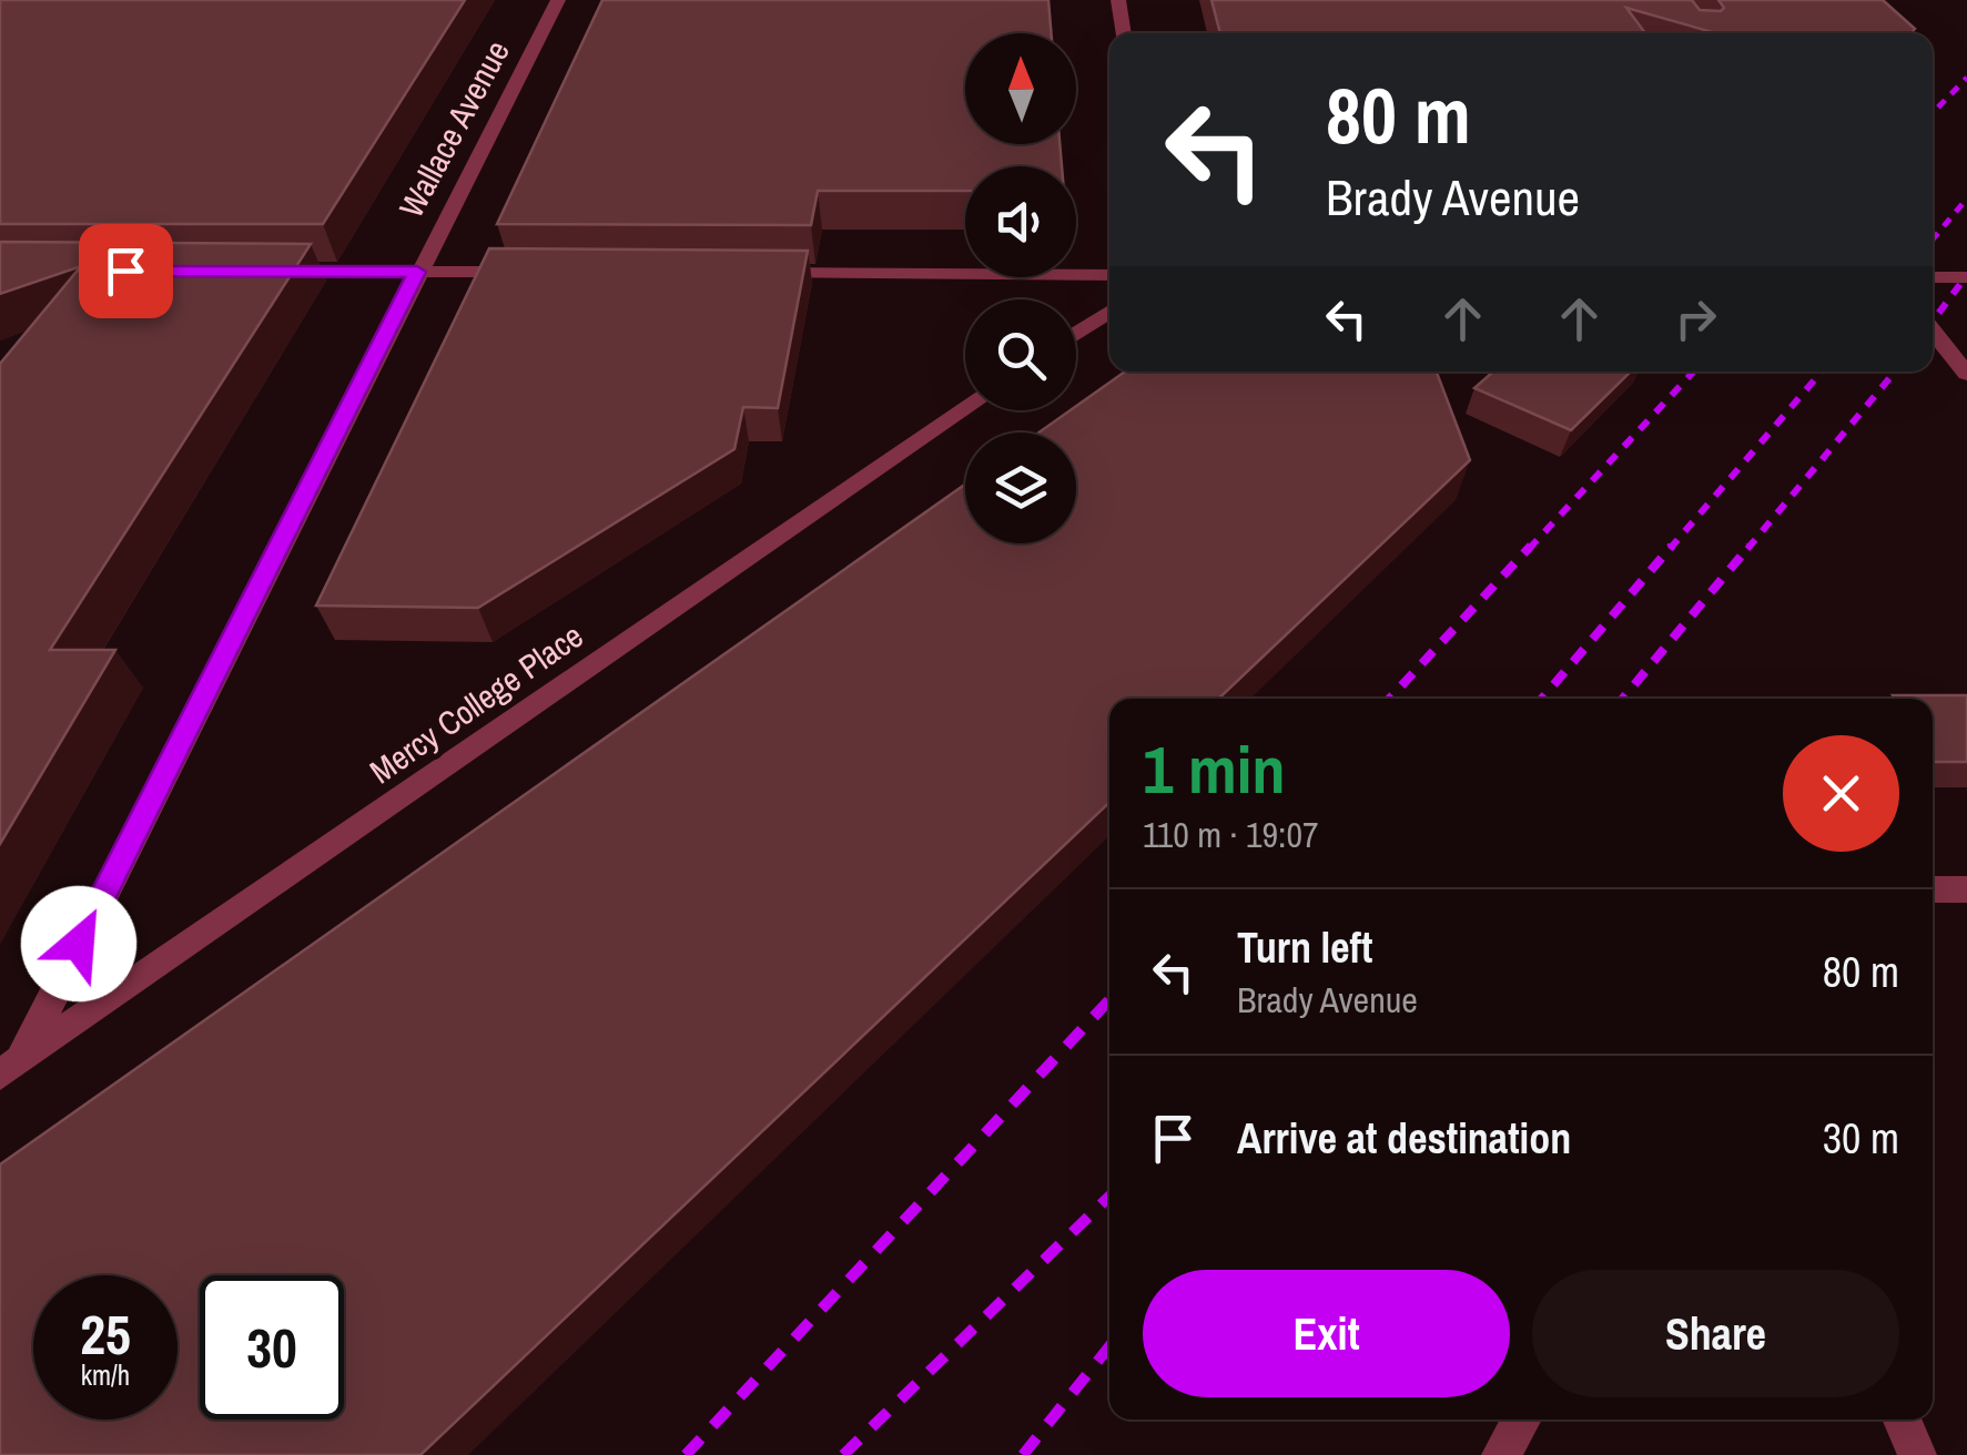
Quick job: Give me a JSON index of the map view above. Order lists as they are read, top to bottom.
{
  "streets": {
    "street": ["Wallace Avenue", "Mercy College Place"]
  },
  "crossings": [
    ["Wallace Avenue", "Mercy College Place"]
  ],
  "north": "top",
  "page": {
    "turn": ["80 m", "Brady Avenue"],
    "heading": ["1 min", "110 m · 19:07"],
    "list": [
      {
        "name": "Turn left",
        "note": "Brady Avenue",
        "value": "80 m"
      },
      {
        "name": "Arrive at destination",
        "value": "30 m"
      }
    ],
    "buttons": ["Exit", "Share"],
    "speed": "25 km/h",
    "limit": "30"
  }
}
